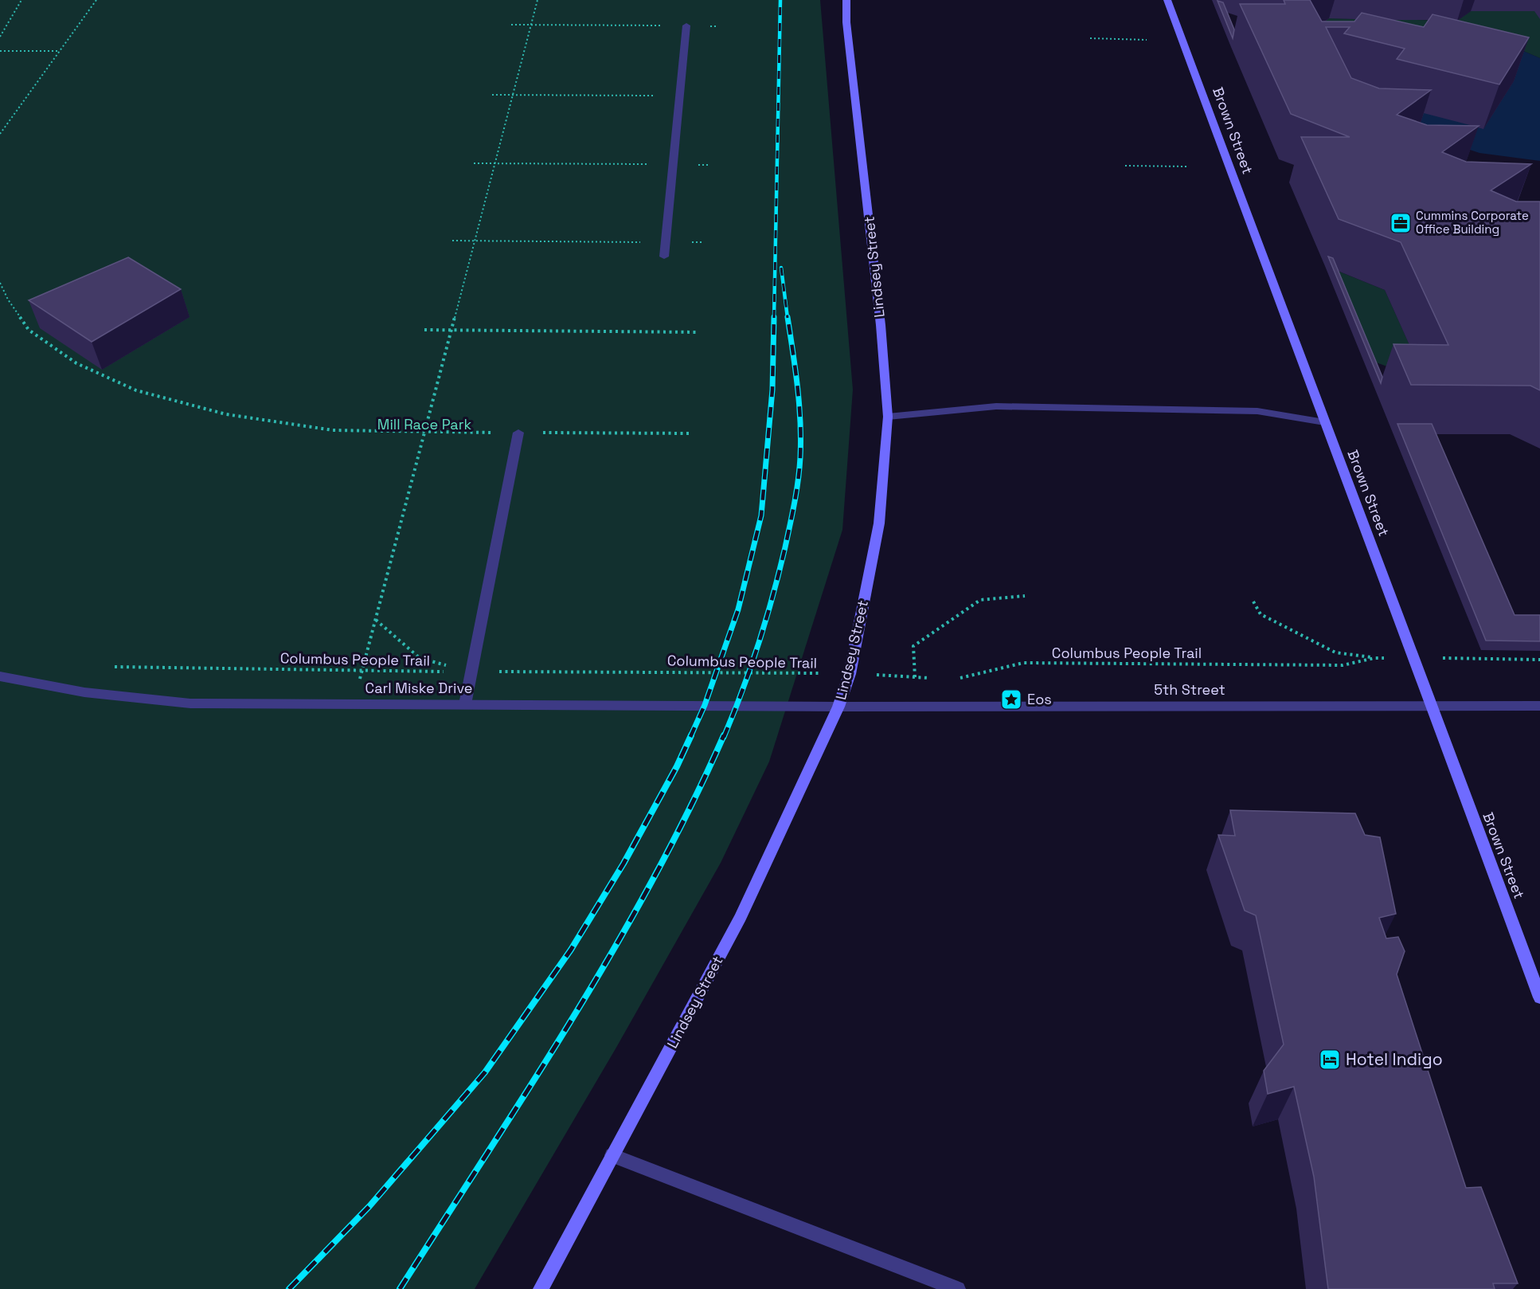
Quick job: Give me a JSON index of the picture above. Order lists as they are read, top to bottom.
{
  "streets": {
    "main road": ["Brown Street", "Lindsey Street"],
    "street": ["Carl Miske Drive", "5th Street"],
    "path": ["Columbus People Trail"]
  },
  "crossings": [
    ["Brown Street", "Columbus People Trail"],
    ["Brown Street", "5th Street"],
    ["Lindsey Street", "Columbus People Trail"],
    ["Lindsey Street", "Carl Miske Drive"],
    ["Lindsey Street", "5th Street"],
    ["Carl Miske Drive", "5th Street"]
  ],
  "parks": ["Mill Race Park"],
  "places": {
    "office": ["Cummins Corporate Office Building"],
    "place": ["Eos"],
    "hotel": ["Hotel Indigo"]
  }
}
